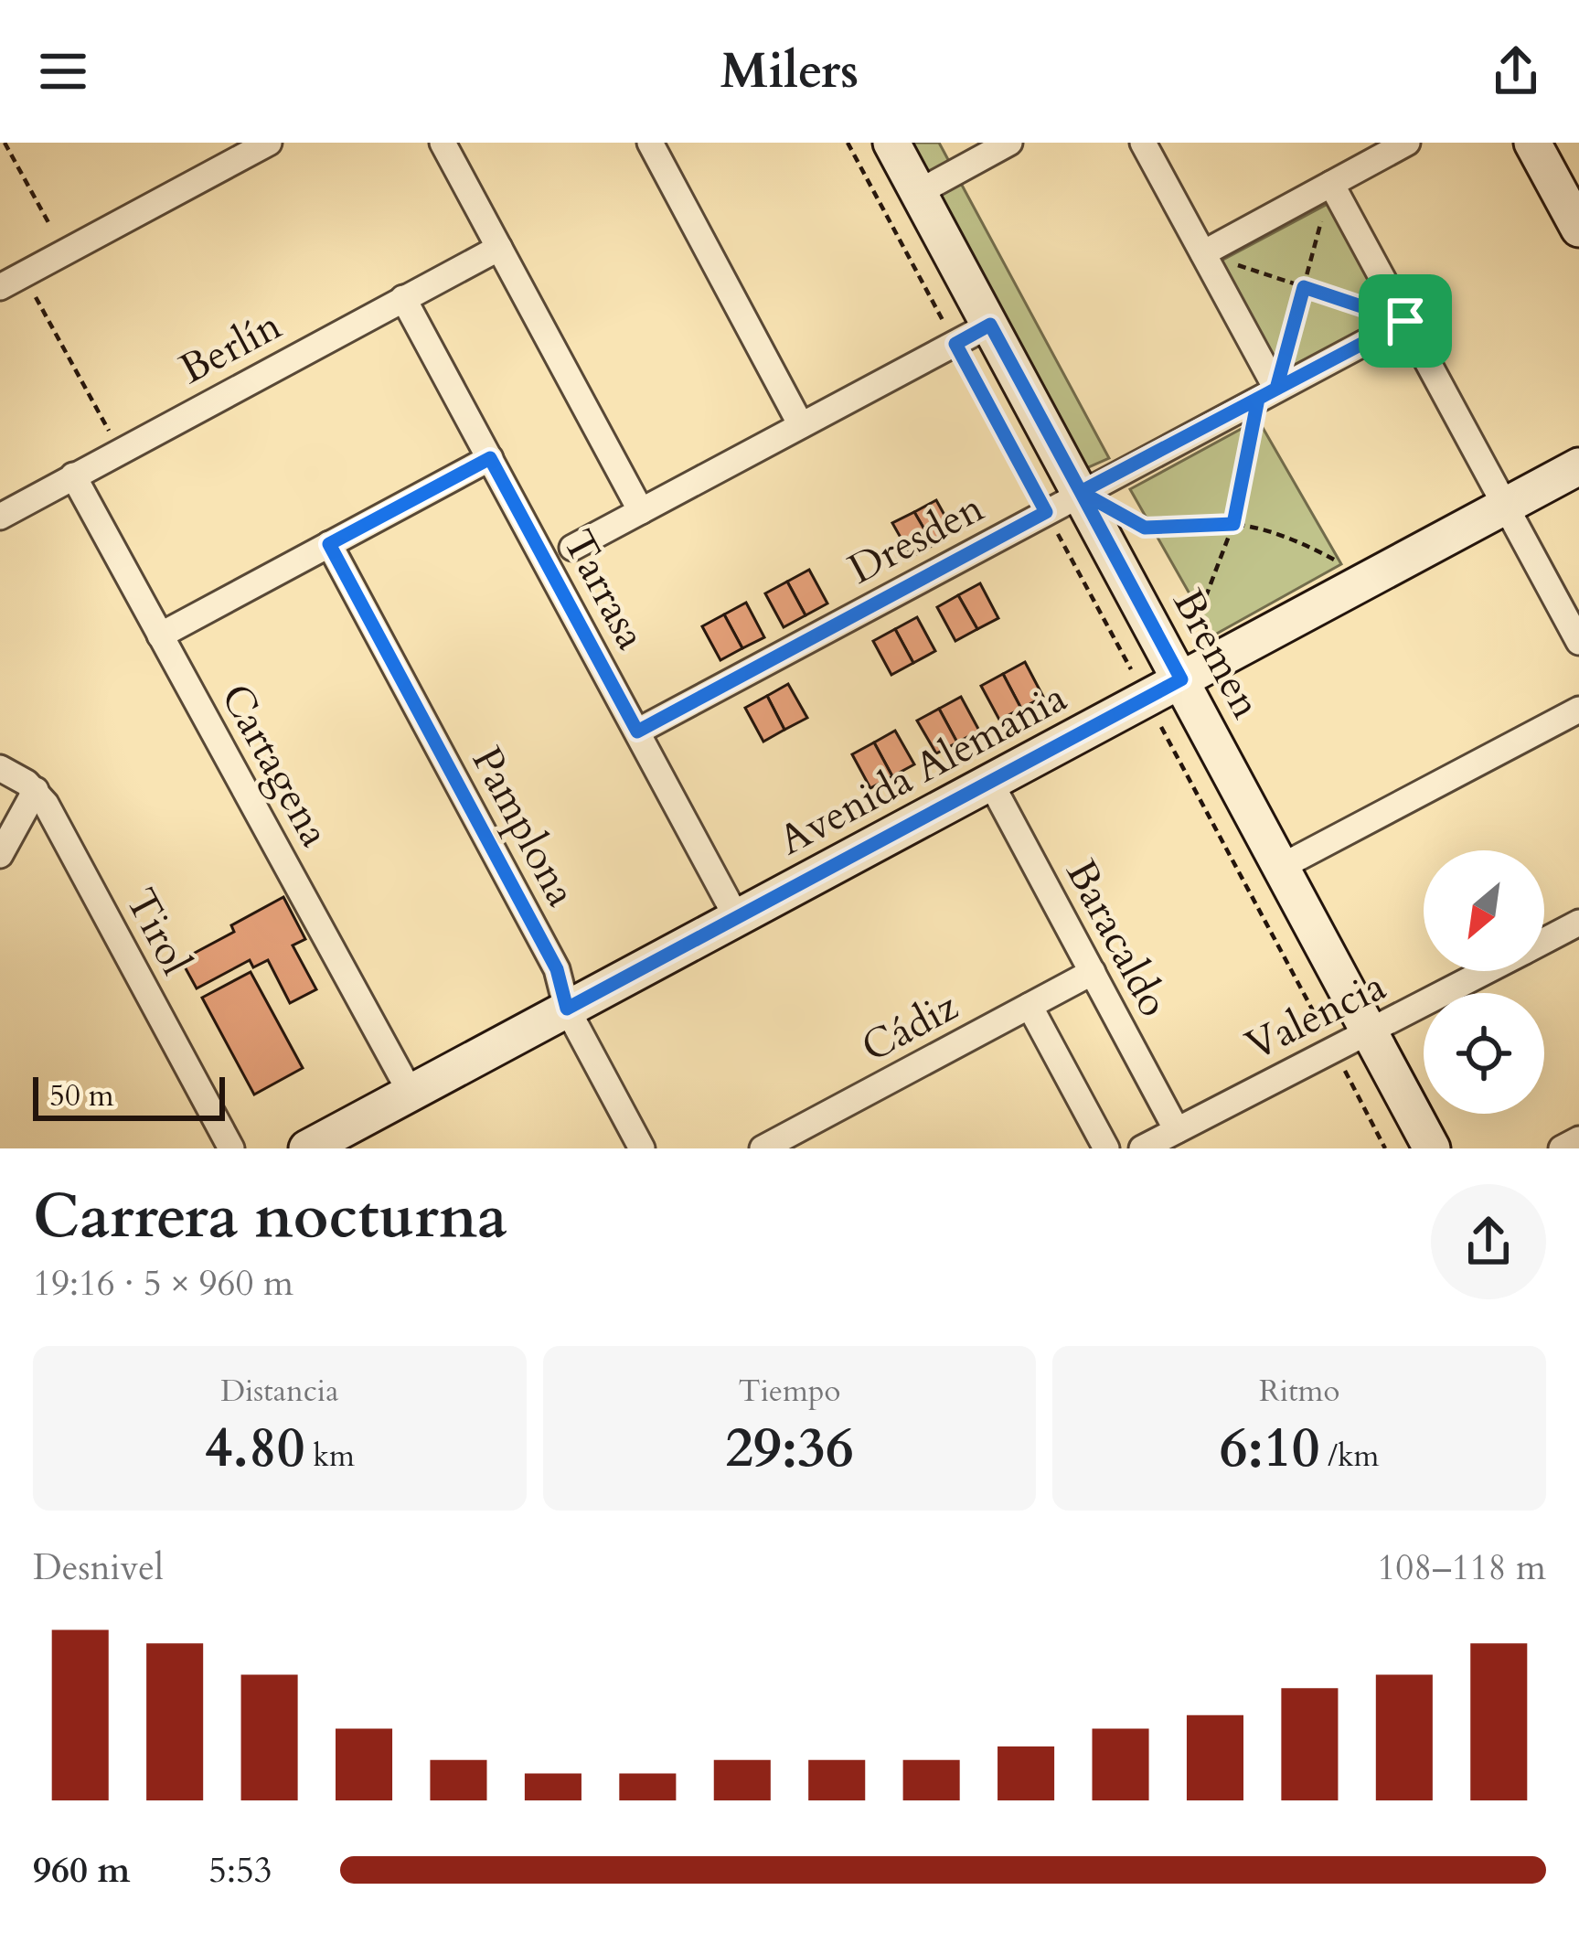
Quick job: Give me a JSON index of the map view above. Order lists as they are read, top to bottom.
{
  "streets": {
    "street": [
      "Berlín",
      "Dresden",
      "Tarrasa",
      "Bremen",
      "Cartagena",
      "Avenida Alemania",
      "Pamplona",
      "Tirol",
      "Baracaldo",
      "Valencia",
      "Cádiz"
    ]
  },
  "crossings": [
    ["Berlín", "Tarrasa"],
    ["Berlín", "Cartagena"],
    ["Dresden", "Tarrasa"],
    ["Dresden", "Bremen"],
    ["Tarrasa", "Avenida Alemania"],
    ["Bremen", "Avenida Alemania"],
    ["Bremen", "Valencia"],
    ["Cartagena", "Avenida Alemania"],
    ["Avenida Alemania", "Pamplona"],
    ["Avenida Alemania", "Baracaldo"],
    ["Baracaldo", "Valencia"],
    ["Baracaldo", "Cádiz"]
  ],
  "scale_bar": "50 m",
  "north": "bottom left",
  "page": {
    "header": "Milers",
    "scale": "50 m",
    "heading": ["Carrera nocturna", "19:16 · 5 × 960 m"],
    "stats": [
      ["Distancia", "4.80 km"],
      ["Tiempo", "29:36"],
      ["Ritmo", "6:10 /km"]
    ],
    "chart": ["Desnivel", "108–118 m"],
    "list": [
      {
        "name": "960 m",
        "note": "5:53"
      }
    ]
  }
}
